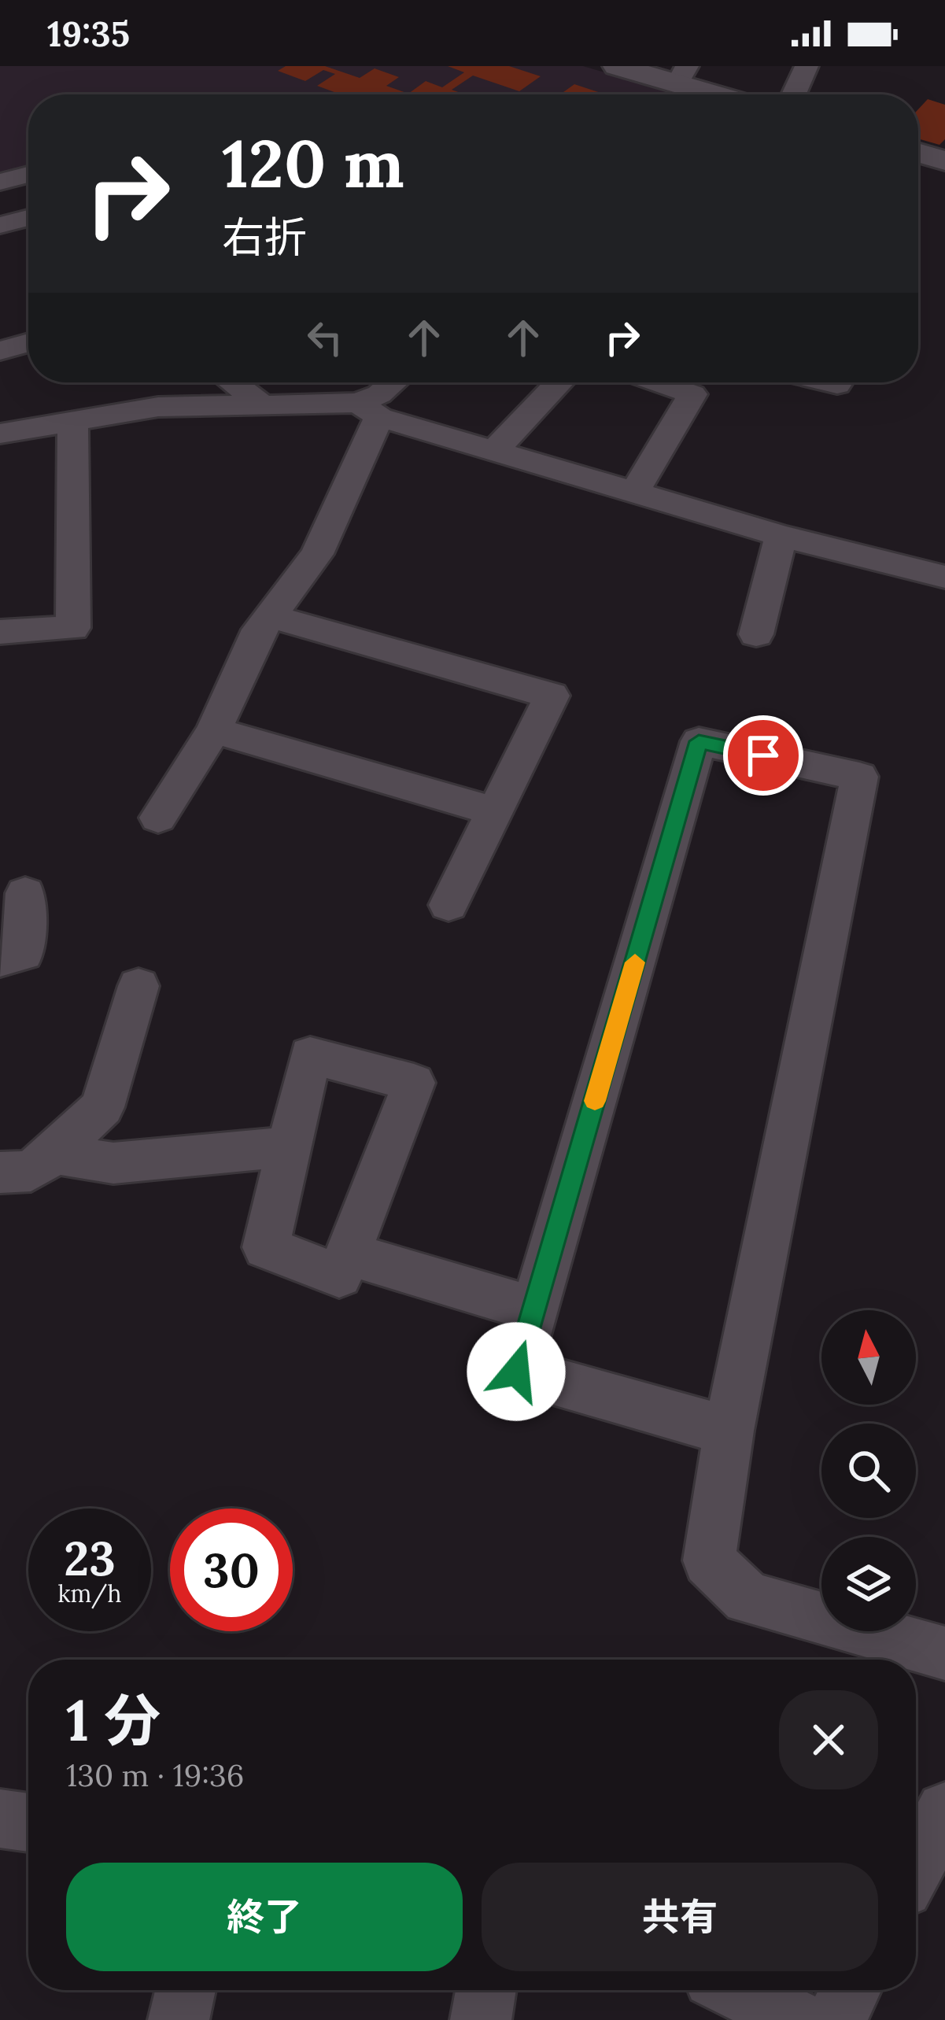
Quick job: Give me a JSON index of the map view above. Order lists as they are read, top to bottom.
{
  "north": "top",
  "page": {
    "status": "19:35",
    "turn": ["120 m", "右折"],
    "speed": "23 km/h",
    "limit": "30",
    "heading": ["1 分", "130 m · 19:36"],
    "buttons": ["終了", "共有"]
  }
}
